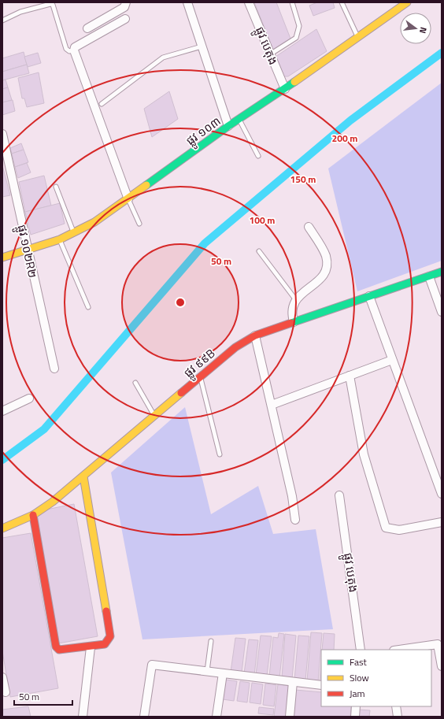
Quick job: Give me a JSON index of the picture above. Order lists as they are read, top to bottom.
{
  "streets": {
    "street": [
      "ផ្លូវ បេតុង",
      "ផ្លូវ ១០៣",
      "ផ្លូវ ១០២R២",
      "ផ្លូវ ៩៩B"
    ]
  },
  "crossings": [
    ["ផ្លូវ បេតុង", "ផ្លូវ ១០៣"],
    ["ផ្លូវ ១០៣", "ផ្លូវ ១០២R២"]
  ],
  "legend": ["Fast", "Slow", "Jam"],
  "scale_bar": "50 m",
  "north": "right",
  "rings": [
    "200 m",
    "150 m",
    "100 m",
    "50 m"
  ]
}
